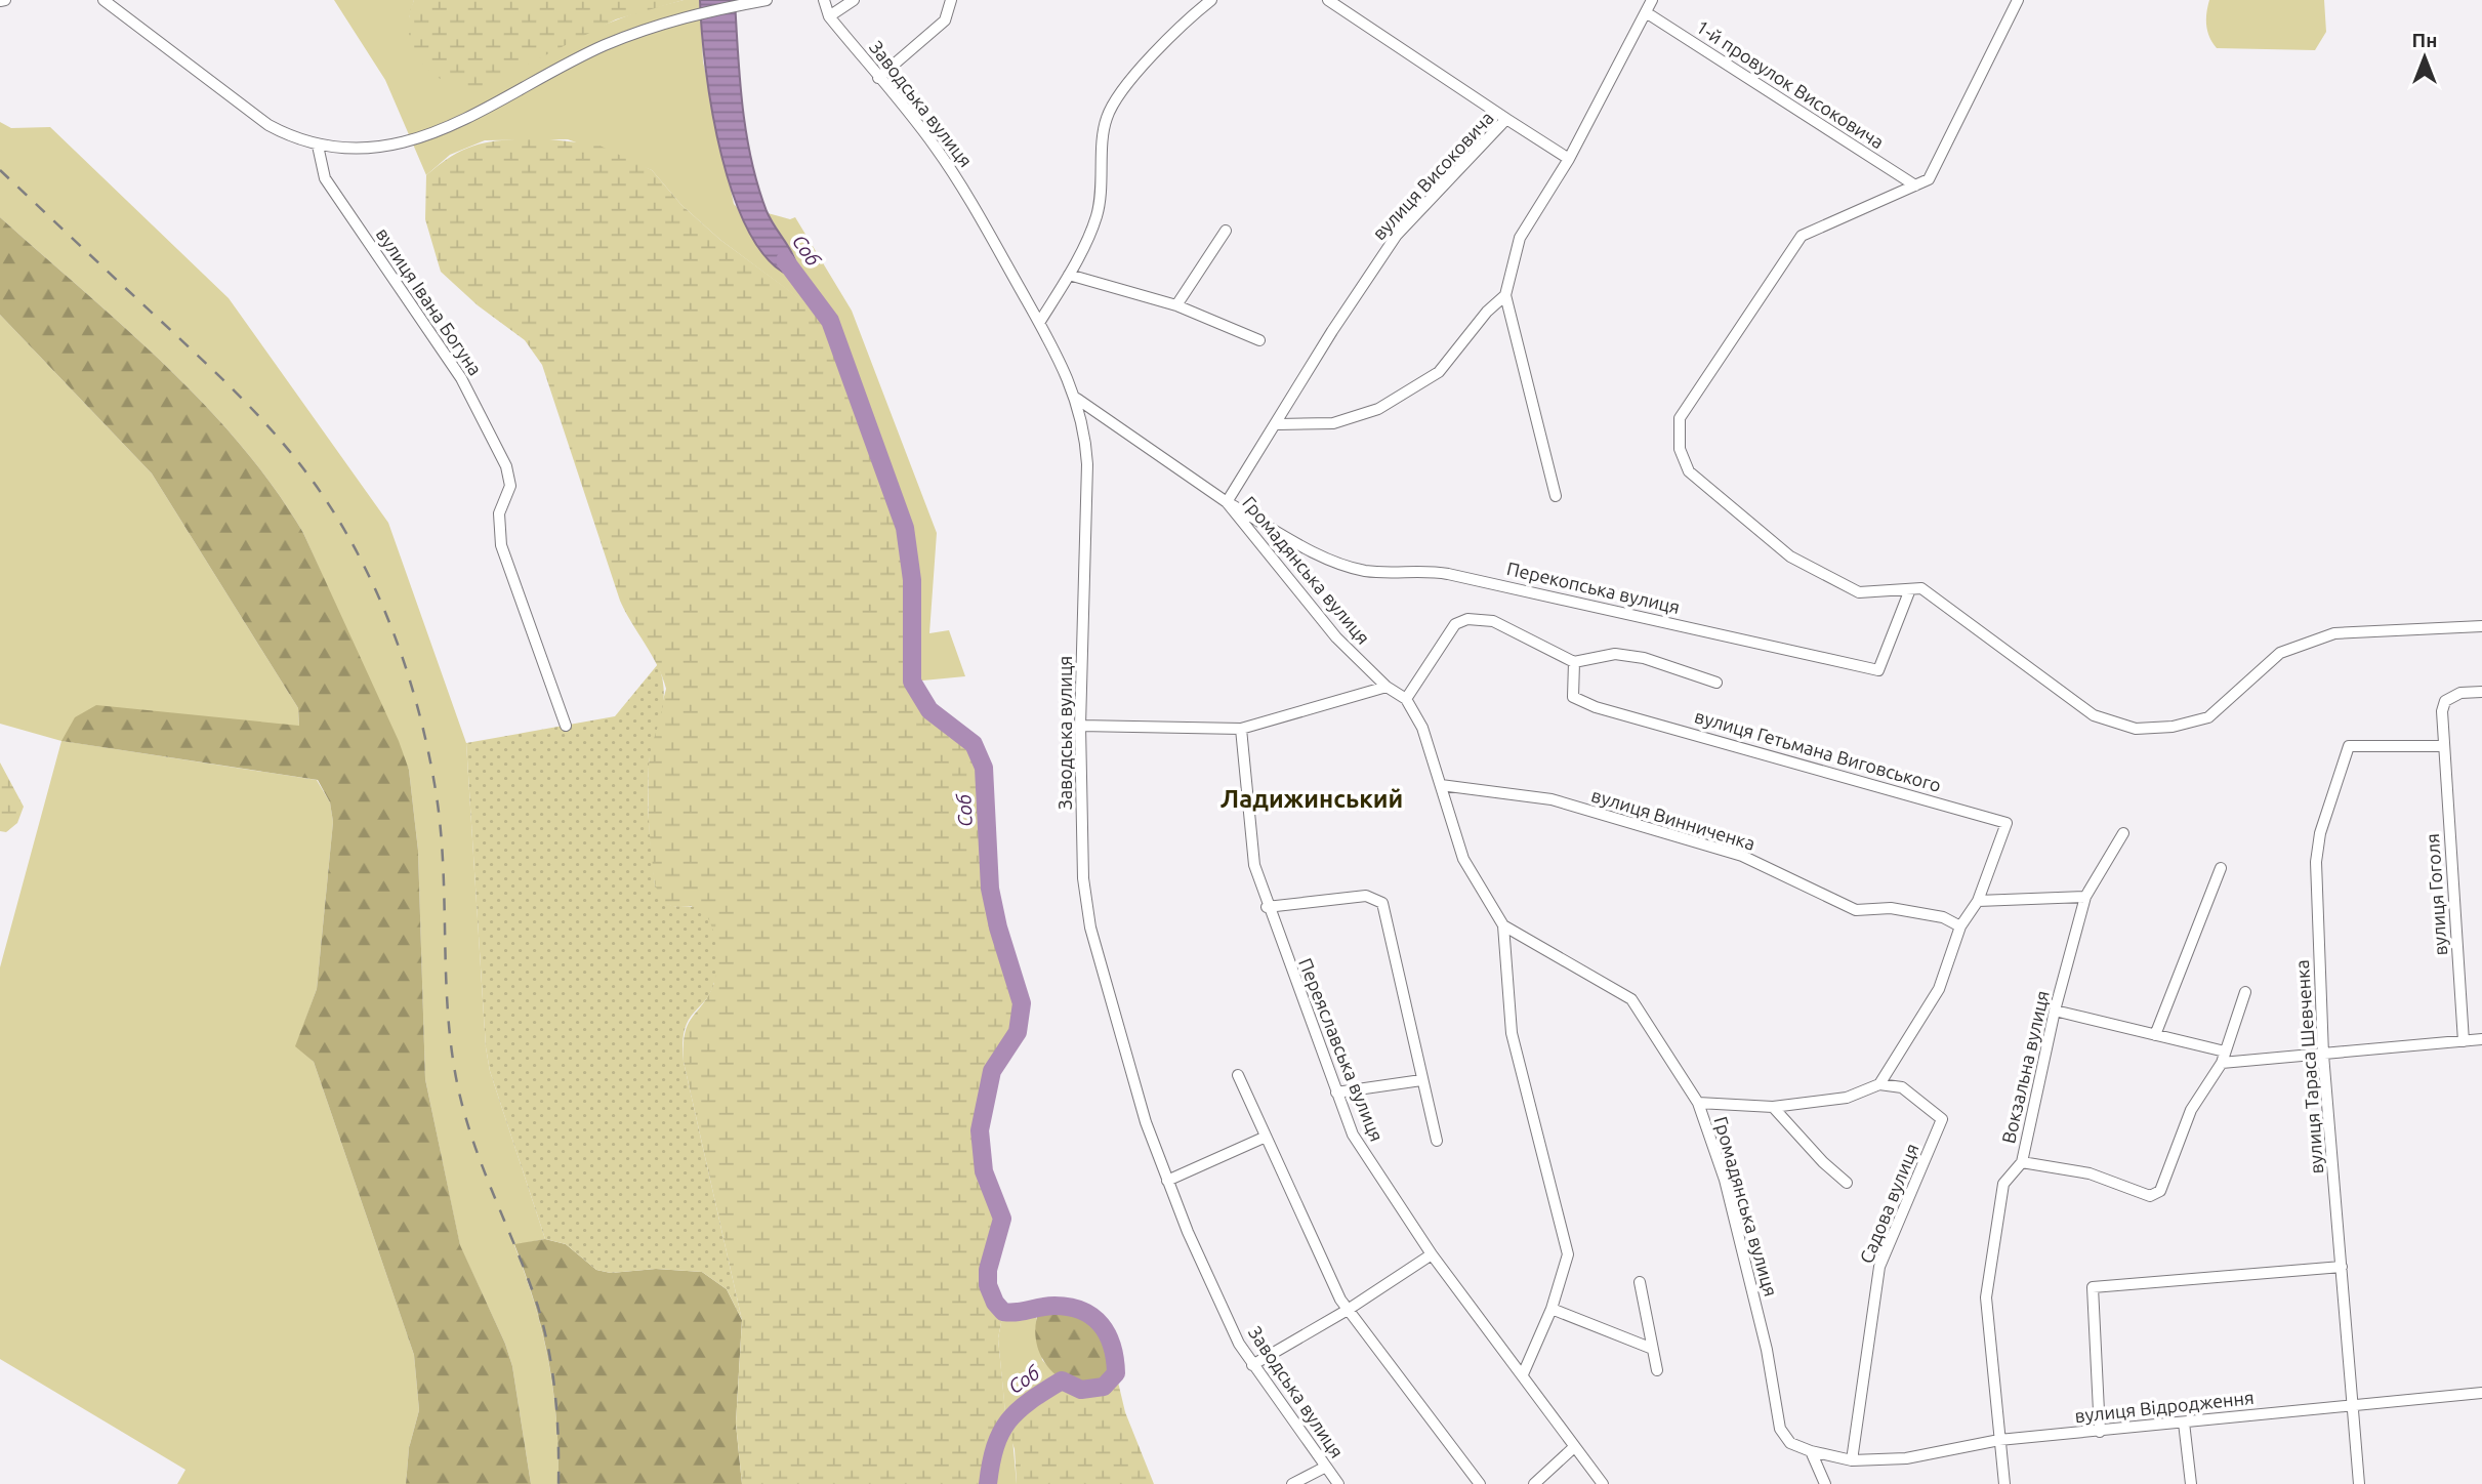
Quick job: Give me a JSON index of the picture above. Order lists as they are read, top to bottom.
{
  "streets": {
    "street": [
      "1-й провулок Високовича",
      "Заводська вулиця",
      "вулиця Високовича",
      "вулиця Івана Богуна",
      "Громадянська вулиця",
      "Перекопська вулиця",
      "вулиця Гетьмана Виговського",
      "вулиця Винниченка",
      "вулиця Гоголя",
      "Переяславська вулиця",
      "Вокзальна вулиця",
      "вулиця Тараса Шевченка",
      "Садова вулиця",
      "вулиця Відродження"
    ]
  },
  "crossings": [
    ["Заводська вулиця", "Громадянська вулиця"],
    ["вулиця Високовича", "Громадянська вулиця"],
    ["вулиця Високовича", "Перекопська вулиця"],
    ["Громадянська вулиця", "Перекопська вулиця"],
    ["Громадянська вулиця", "вулиця Винниченка"],
    ["Громадянська вулиця", "Садова вулиця"],
    ["Громадянська вулиця", "вулиця Відродження"],
    ["вулиця Гоголя", "вулиця Тараса Шевченка"],
    ["Вокзальна вулиця", "вулиця Відродження"],
    ["вулиця Тараса Шевченка", "вулиця Відродження"],
    ["Садова вулиця", "вулиця Відродження"]
  ],
  "districts": ["Ладижинський"],
  "water": ["Соб"],
  "north": "top"
}
